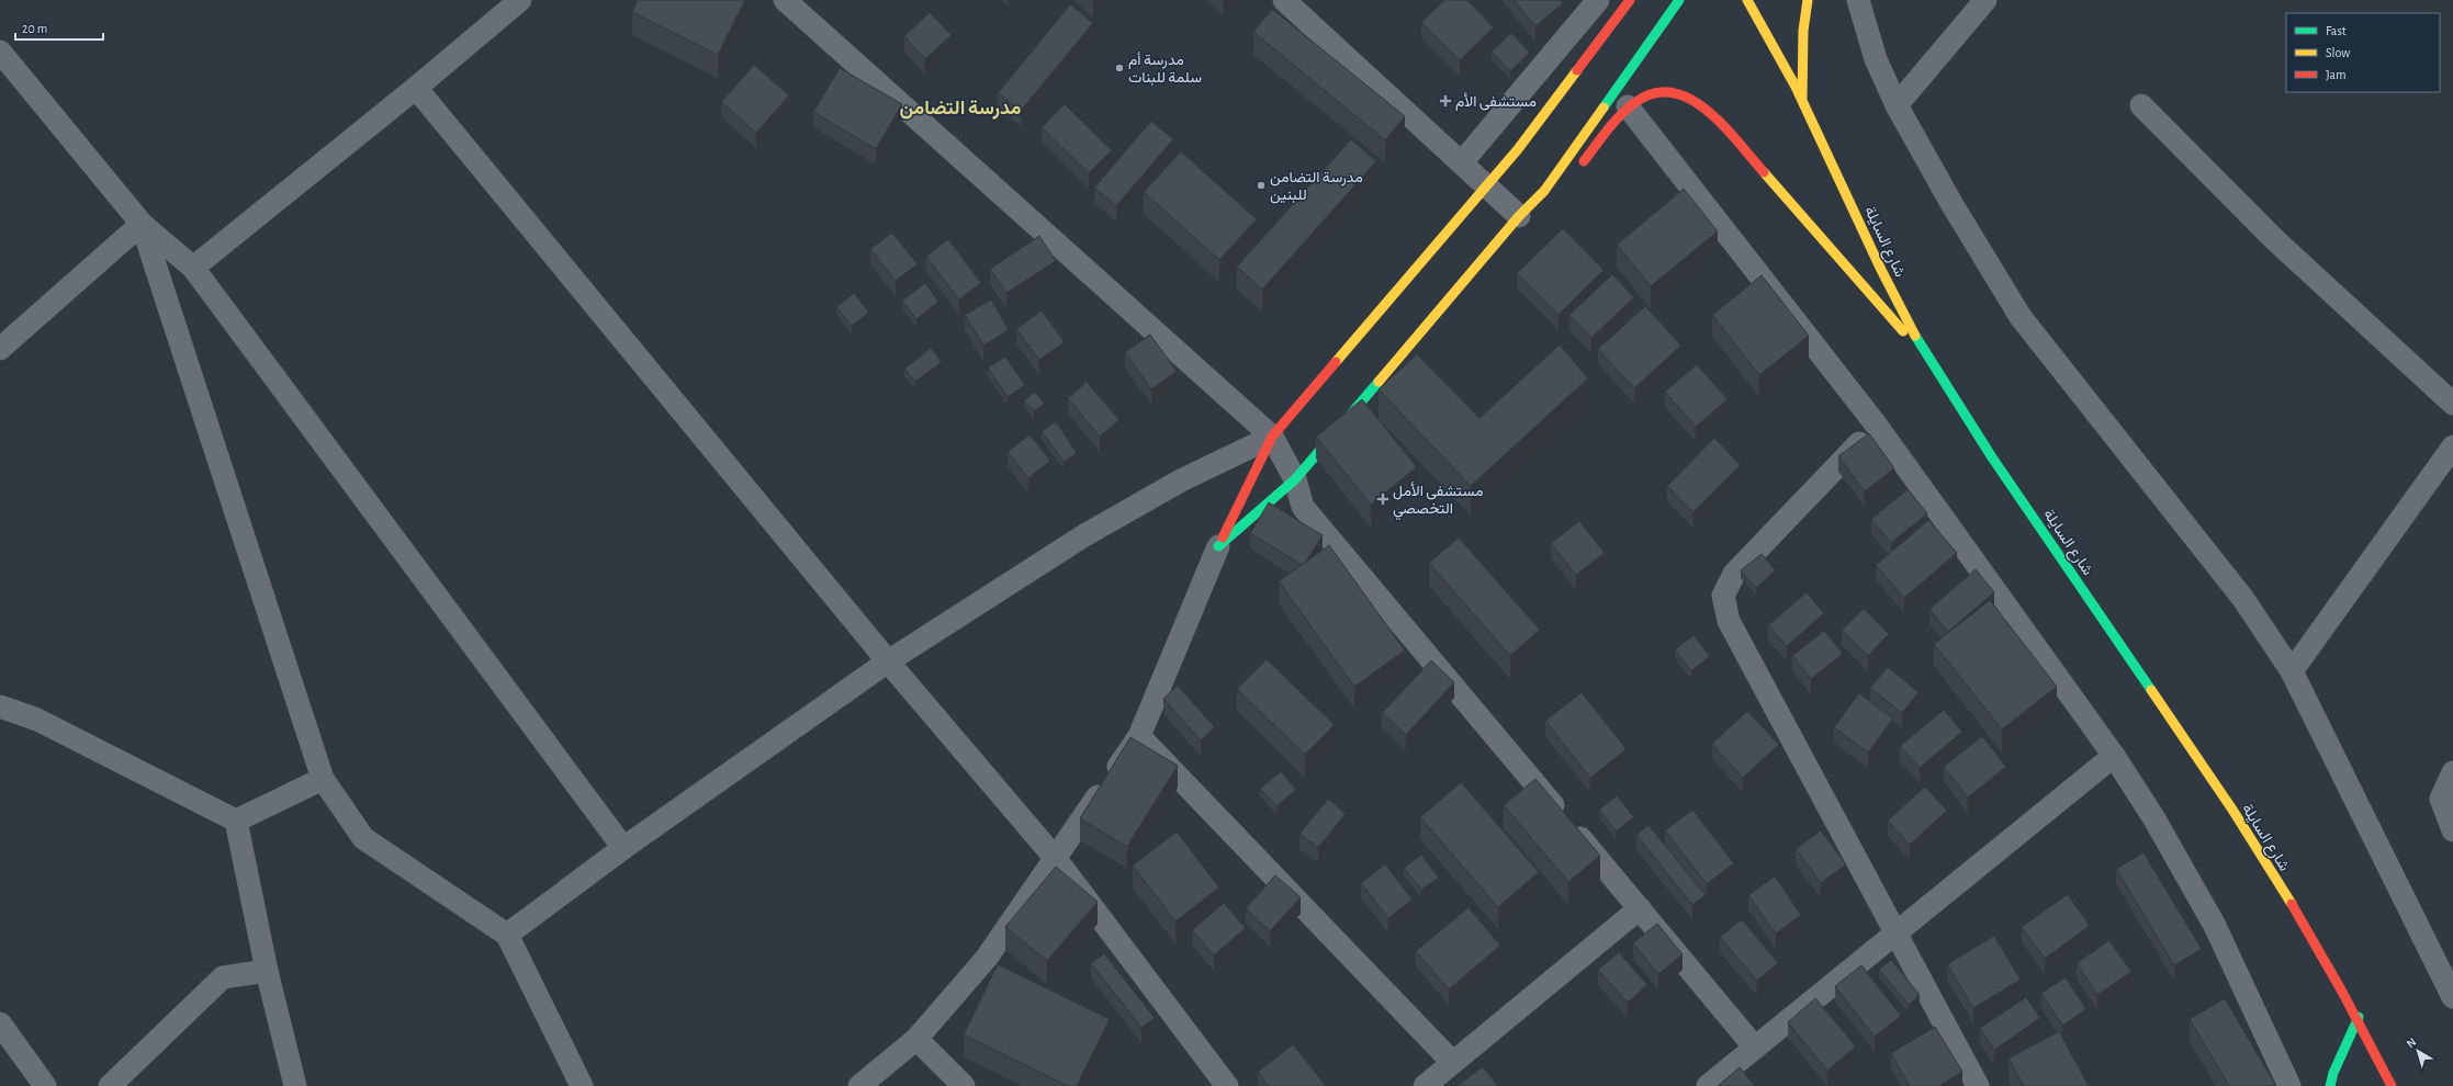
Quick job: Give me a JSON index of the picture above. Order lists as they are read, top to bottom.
{
  "streets": {
    "main road": ["شارع السايلة"]
  },
  "districts": ["مدرسة التضامن"],
  "places": {
    "other": ["مدرسة أم سلمة للبنات", "مدرسة التضامن للبنين"],
    "health": ["مستشفى الأم", "مستشفى الأمل التخصصي"]
  },
  "legend": ["Fast", "Slow", "Jam"],
  "scale_bar": "20 m",
  "north": "top left"
}
